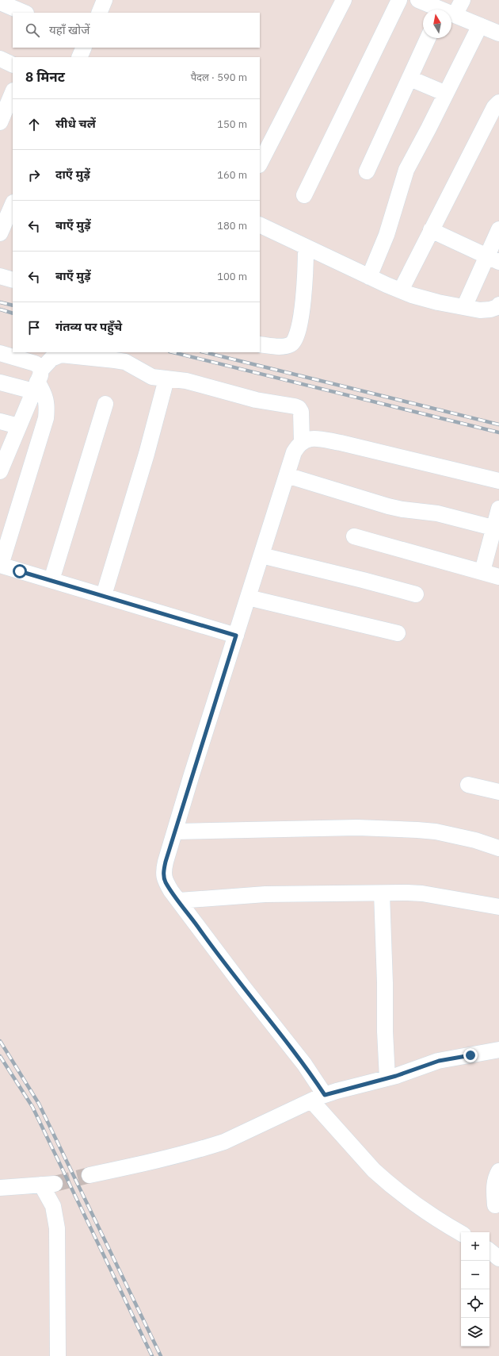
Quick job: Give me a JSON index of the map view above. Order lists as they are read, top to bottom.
{
  "north": "top",
  "page": {
    "search": "यहाँ खोजें",
    "heading": ["8 मिनट", "पैदल · 590 m"],
    "list": [
      ["सीधे चलें", "150 m"],
      ["दाएँ मुड़ें", "160 m"],
      ["बाएँ मुड़ें", "180 m"],
      ["बाएँ मुड़ें", "100 m"],
      "गंतव्य पर पहुँचे"
    ],
    "map_buttons": ["+", "−"]
  }
}
